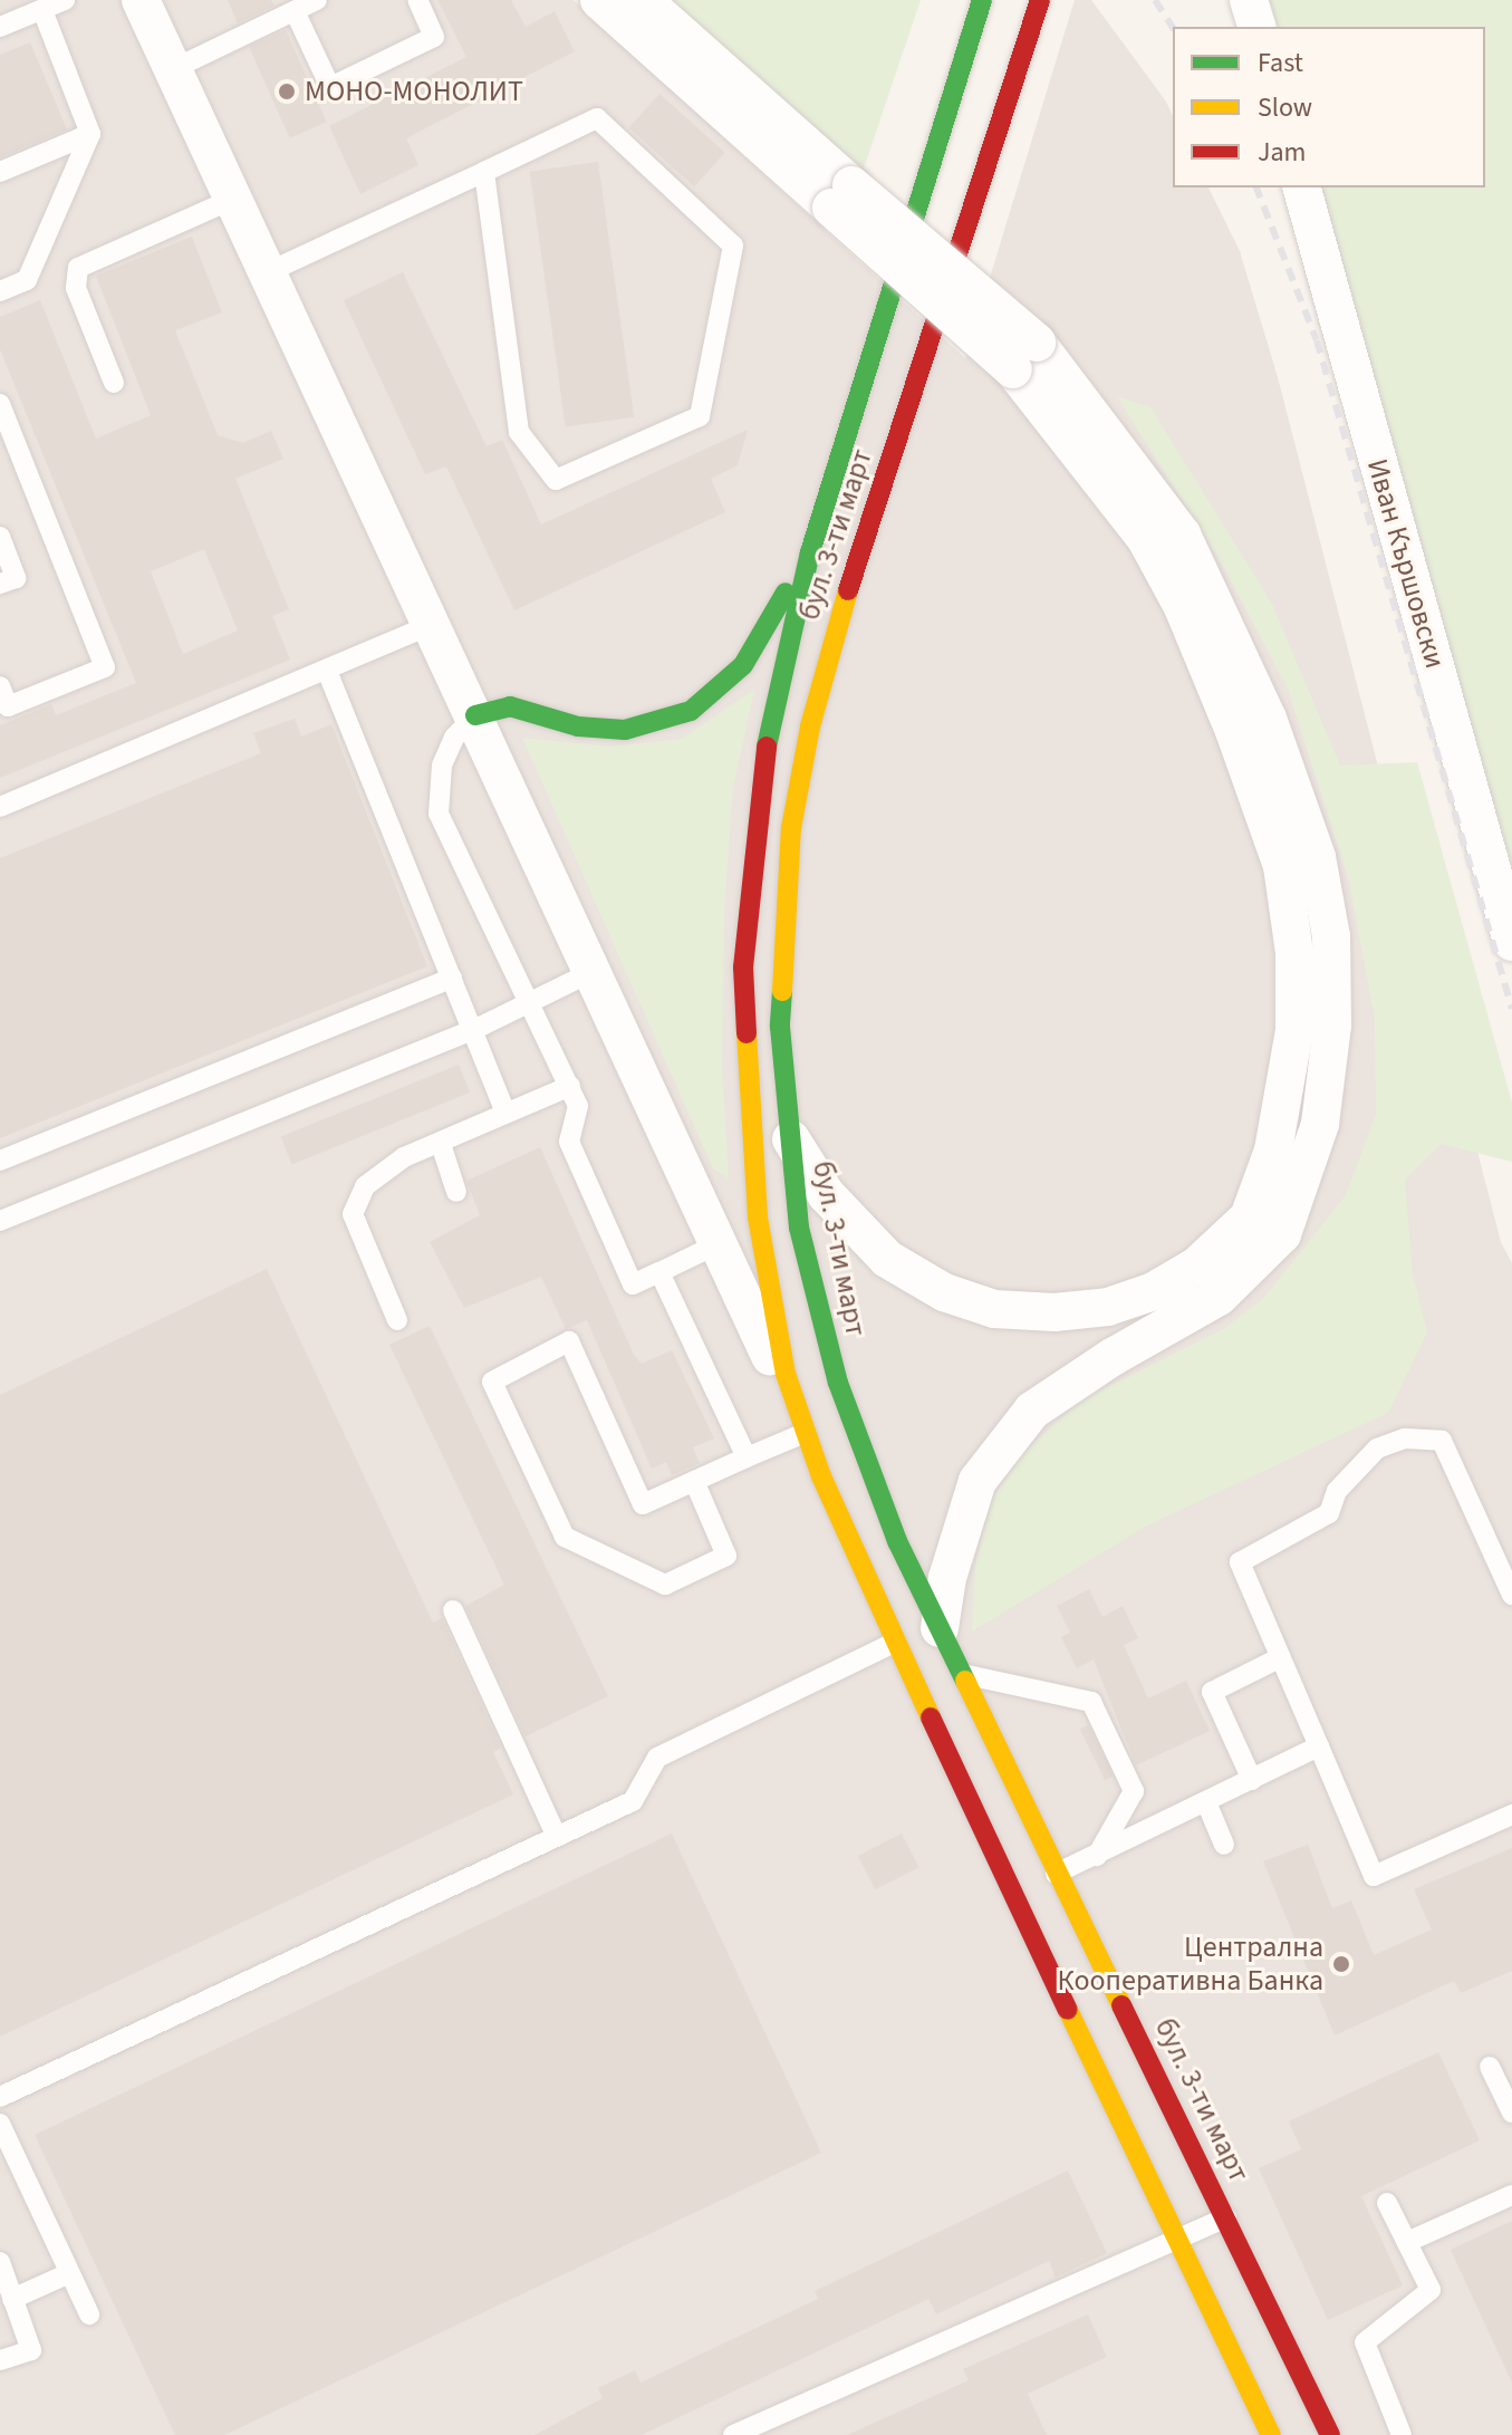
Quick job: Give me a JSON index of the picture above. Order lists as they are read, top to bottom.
{
  "streets": {
    "main road": ["бул. 3-ти март"],
    "street": ["Иван Кършовски"]
  },
  "places": ["МОНО-МОНОЛИТ", "Централна Кооперативна Банка"],
  "legend": ["Fast", "Slow", "Jam"]
}
